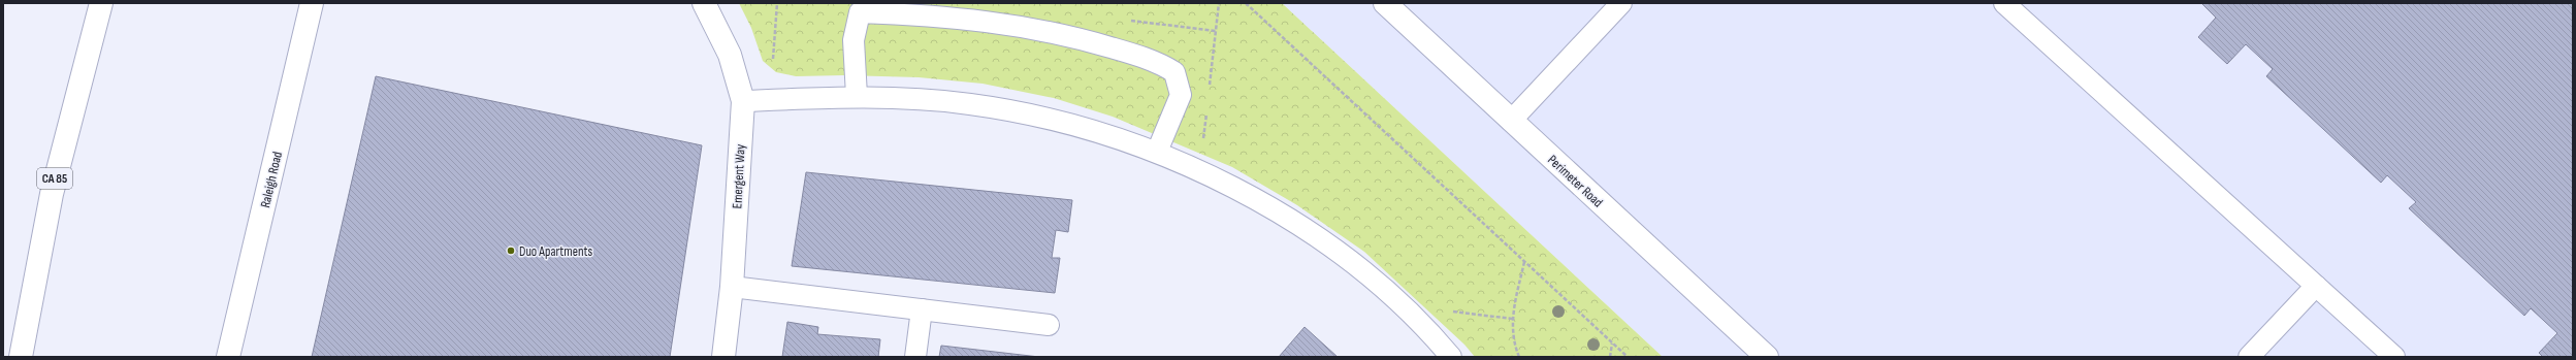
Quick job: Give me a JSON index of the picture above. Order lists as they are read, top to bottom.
{
  "streets": {
    "main road": [
      "Emergent Way",
      "CA 85",
      "Raleigh Road",
      "Perimeter Road"
    ]
  },
  "places": ["Duo Apartments"]
}
